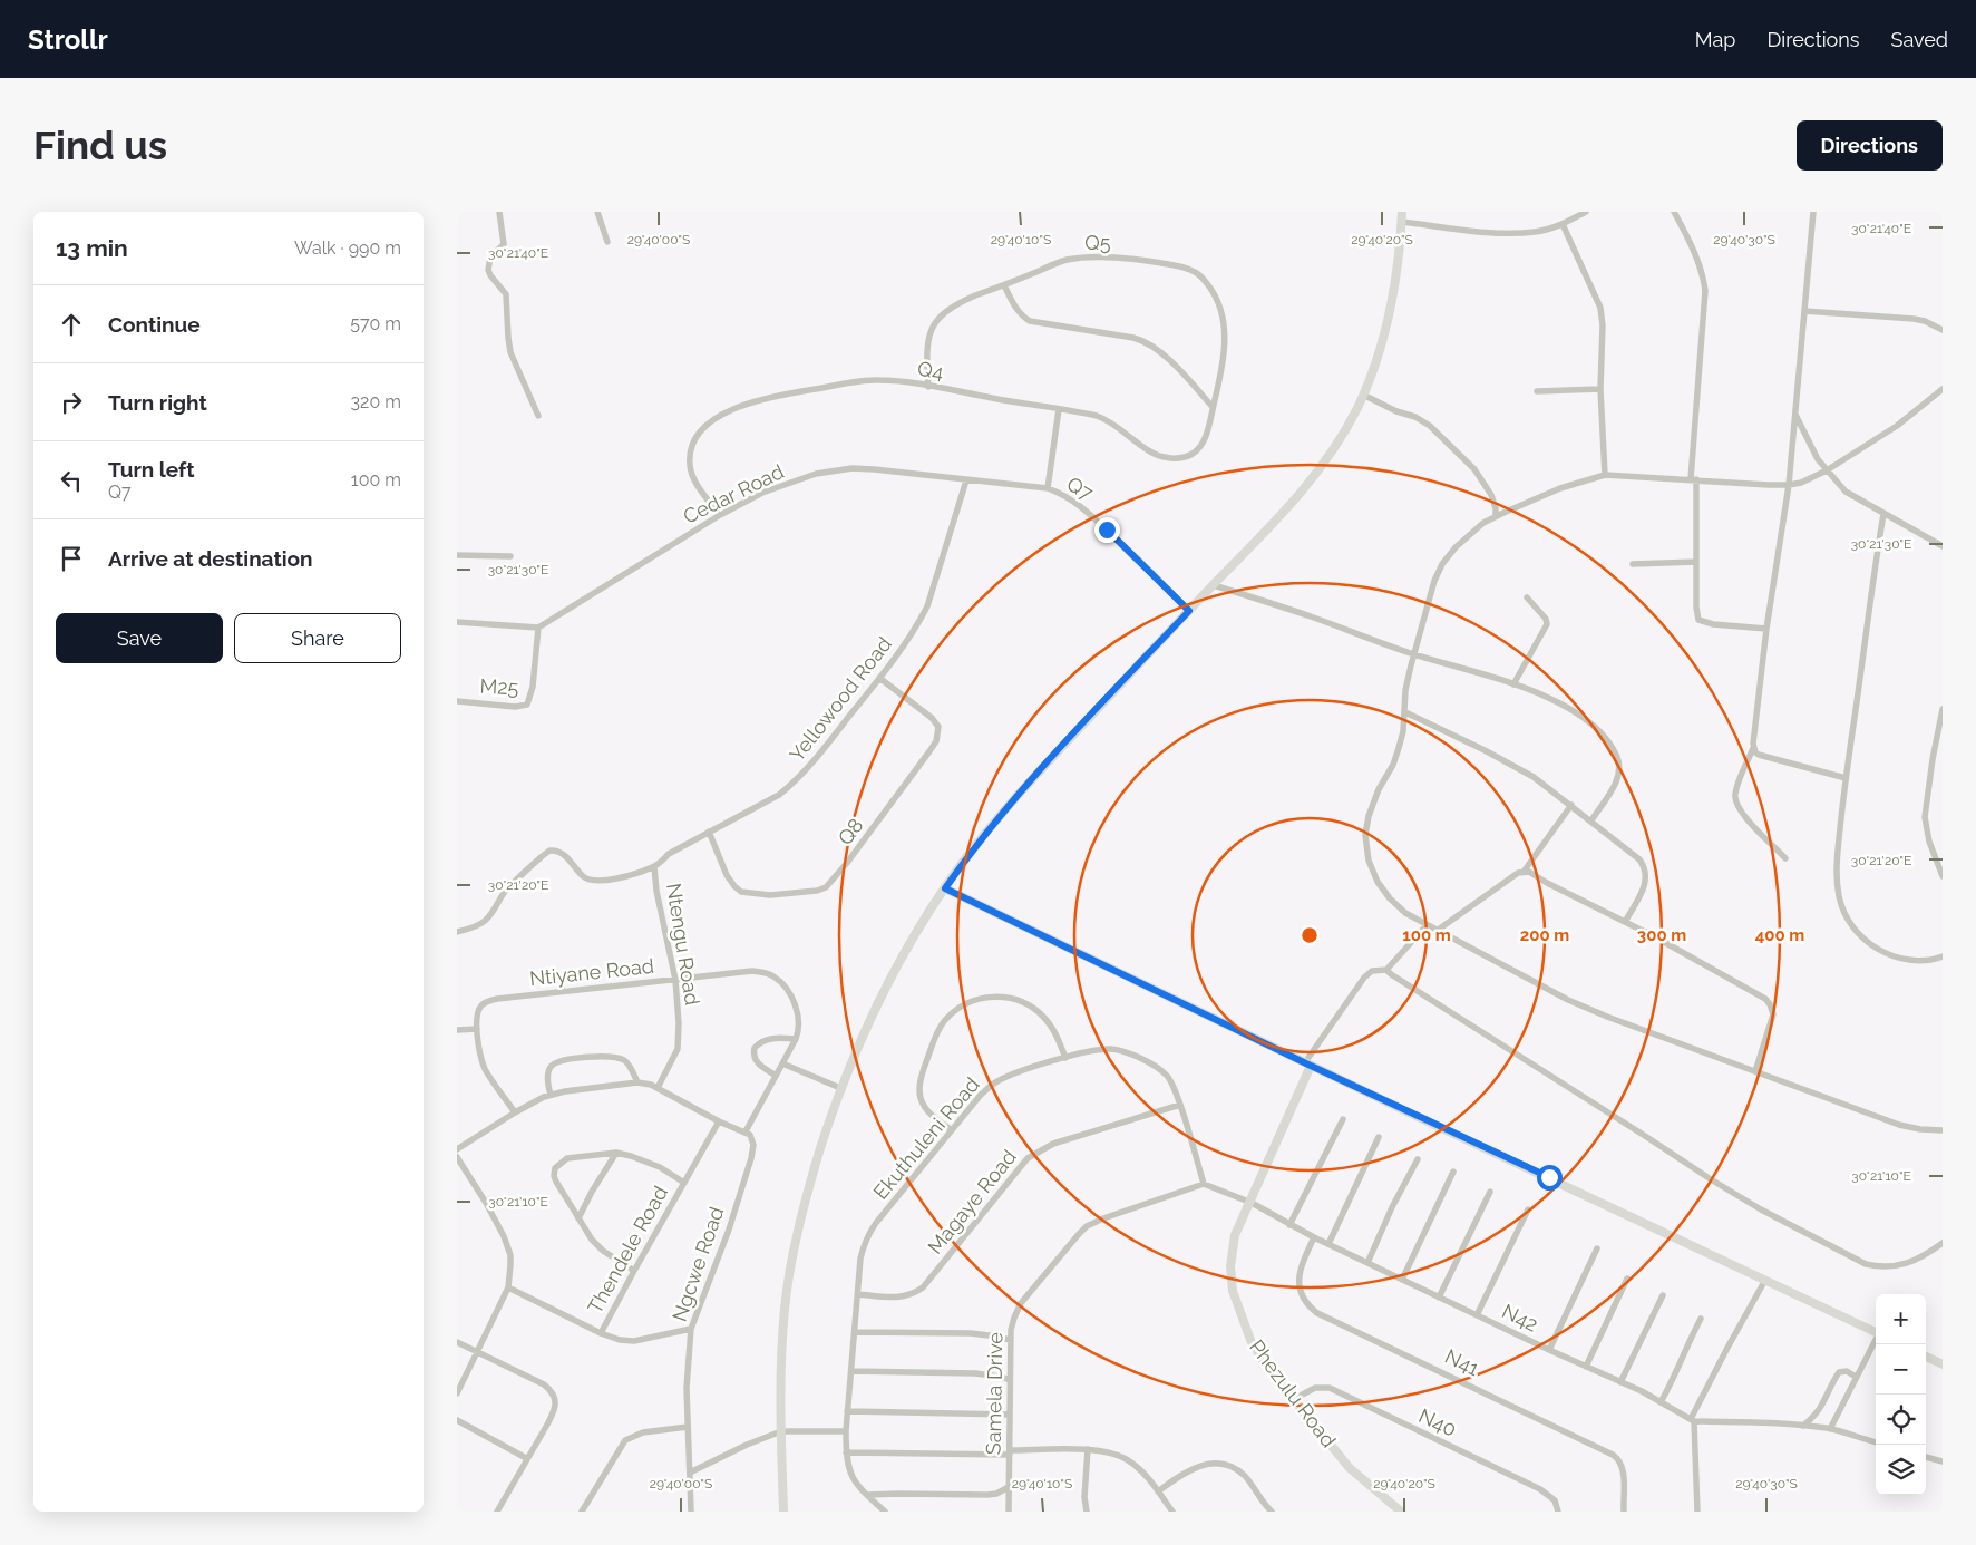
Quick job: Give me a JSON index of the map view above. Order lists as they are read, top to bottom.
{
  "streets": {
    "street": [
      "Q5",
      "Q4",
      "Q7",
      "Cedar Road",
      "M25",
      "Yellowood Road",
      "Q8",
      "Ntengu Road",
      "Ntiyane Road",
      "Ekuthuleni Road",
      "Magaye Road",
      "Thendele Road",
      "Ngcwe Road",
      "N42",
      "N41",
      "Samela Drive",
      "Phezulu Road",
      "N40"
    ]
  },
  "crossings": [
    ["Q5", "Q4"],
    ["Q4", "Cedar Road"],
    ["Q7", "Cedar Road"],
    ["Cedar Road", "M25"],
    ["Cedar Road", "Yellowood Road"],
    ["Yellowood Road", "Q8"],
    ["Yellowood Road", "Ntengu Road"],
    ["Ntengu Road", "Ntiyane Road"],
    ["Ekuthuleni Road", "Magaye Road"],
    ["Ekuthuleni Road", "Samela Drive"],
    ["N42", "N41"],
    ["N42", "Phezulu Road"],
    ["Phezulu Road", "N40"]
  ],
  "page": {
    "header": "Strollr",
    "nav": ["Map", "Directions", "Saved"],
    "buttons": [
      "Directions",
      ["Save", "Share"]
    ],
    "title": "Find us",
    "heading": ["13 min", "Walk · 990 m"],
    "list": [
      ["Continue", "570 m"],
      ["Turn right", "320 m"],
      ["Turn left", "Q7", "100 m"],
      "Arrive at destination"
    ],
    "map_buttons": ["+", "−"]
  },
  "coordinates": [
    "30°21'40\"E",
    "29°40'00\"S",
    "29°40'10\"S",
    "29°40'20\"S",
    "29°40'30\"S",
    "30°21'30\"E",
    "30°21'20\"E",
    "30°21'10\"E"
  ],
  "rings": [
    "100 m",
    "200 m",
    "300 m",
    "400 m"
  ]
}
